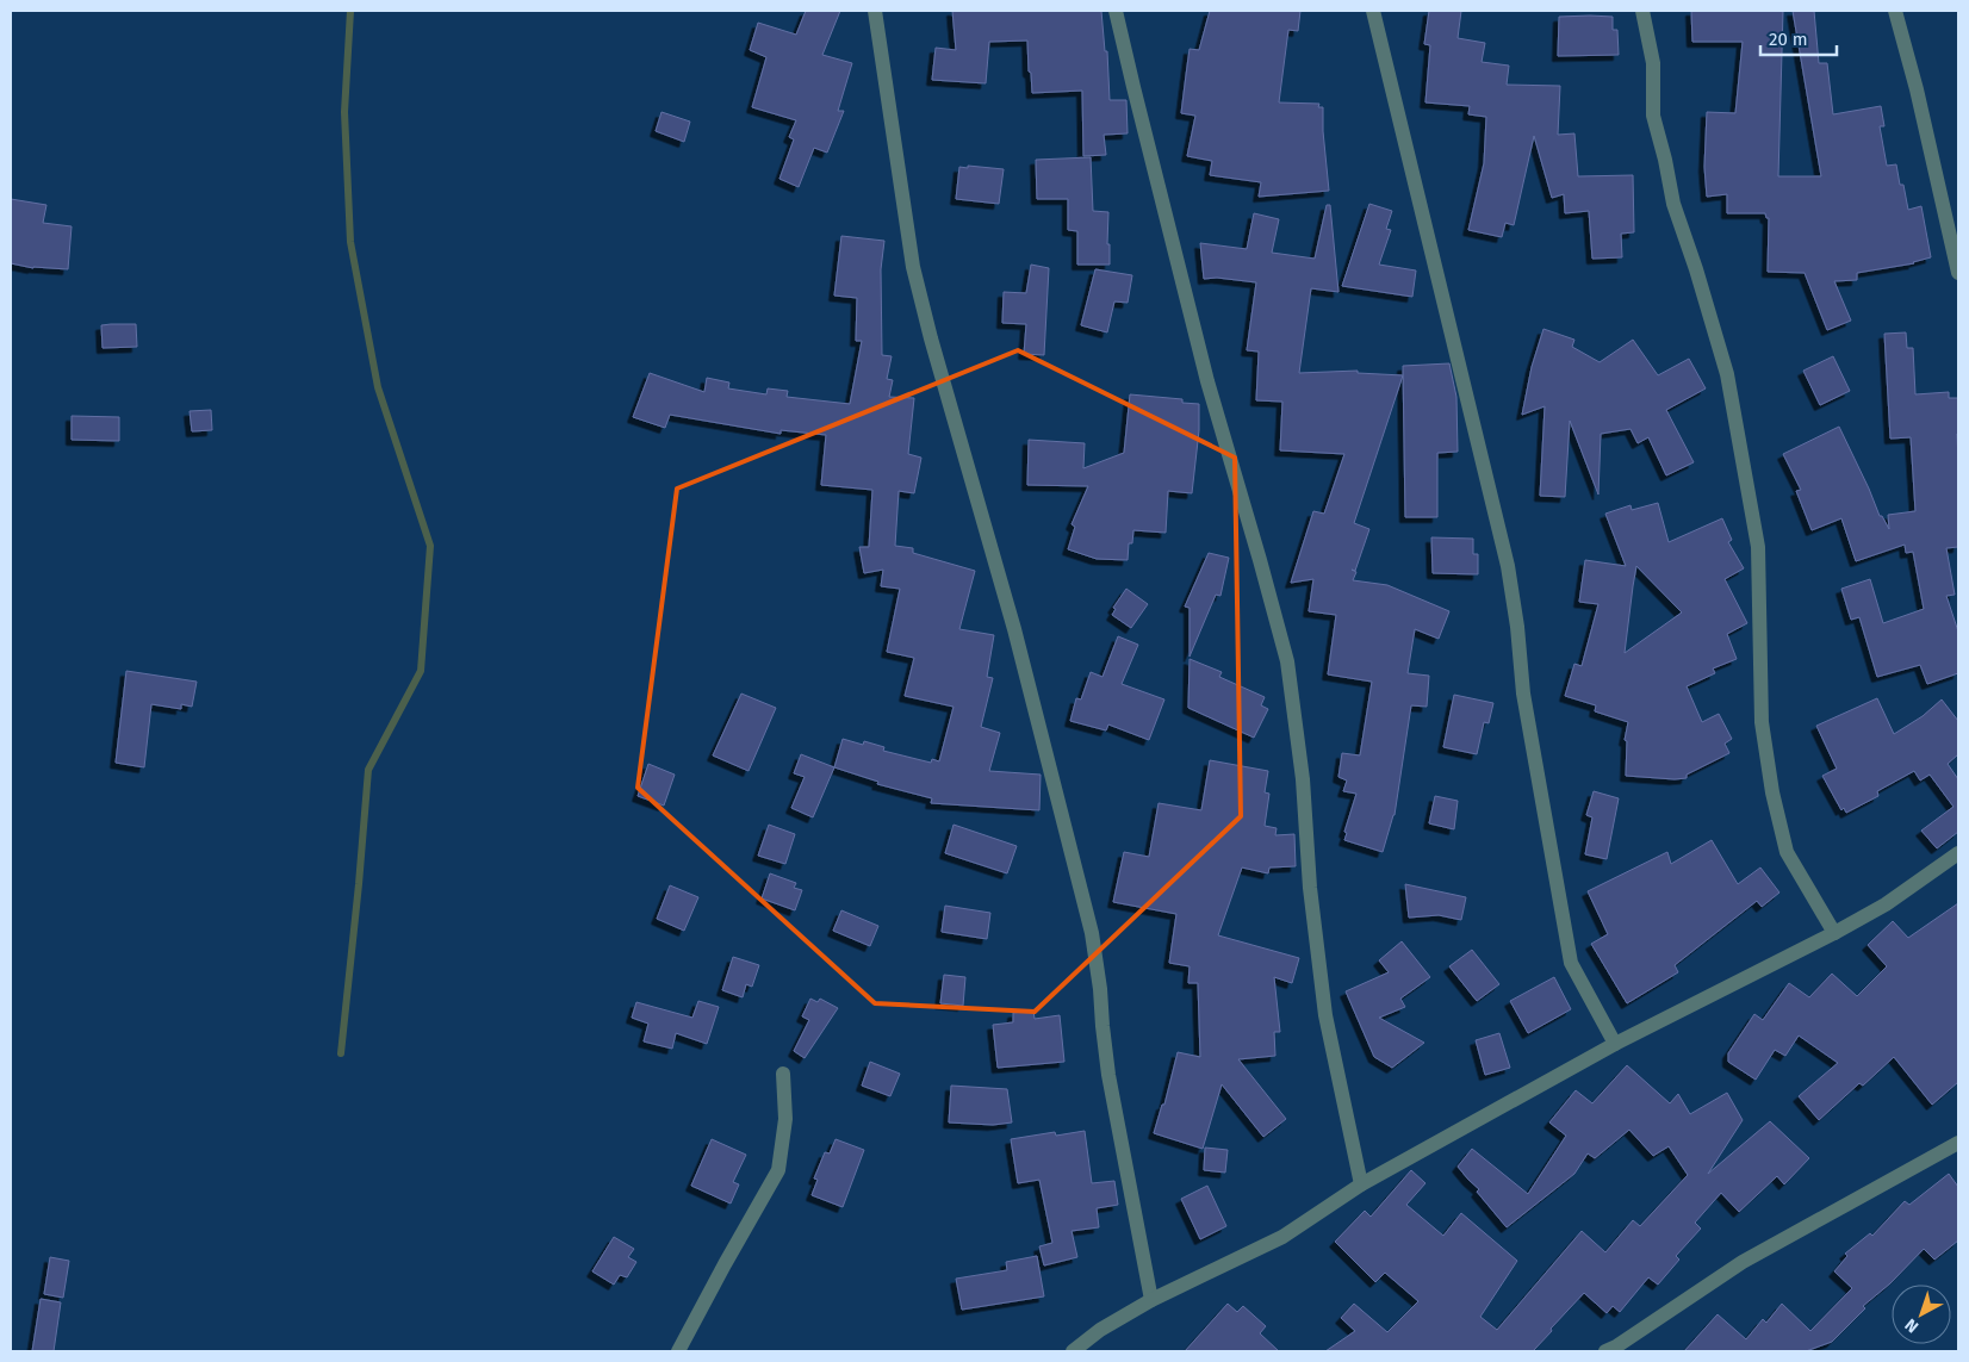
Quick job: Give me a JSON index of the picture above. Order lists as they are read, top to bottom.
{
  "scale_bar": "20 m",
  "north": "bottom left"
}
